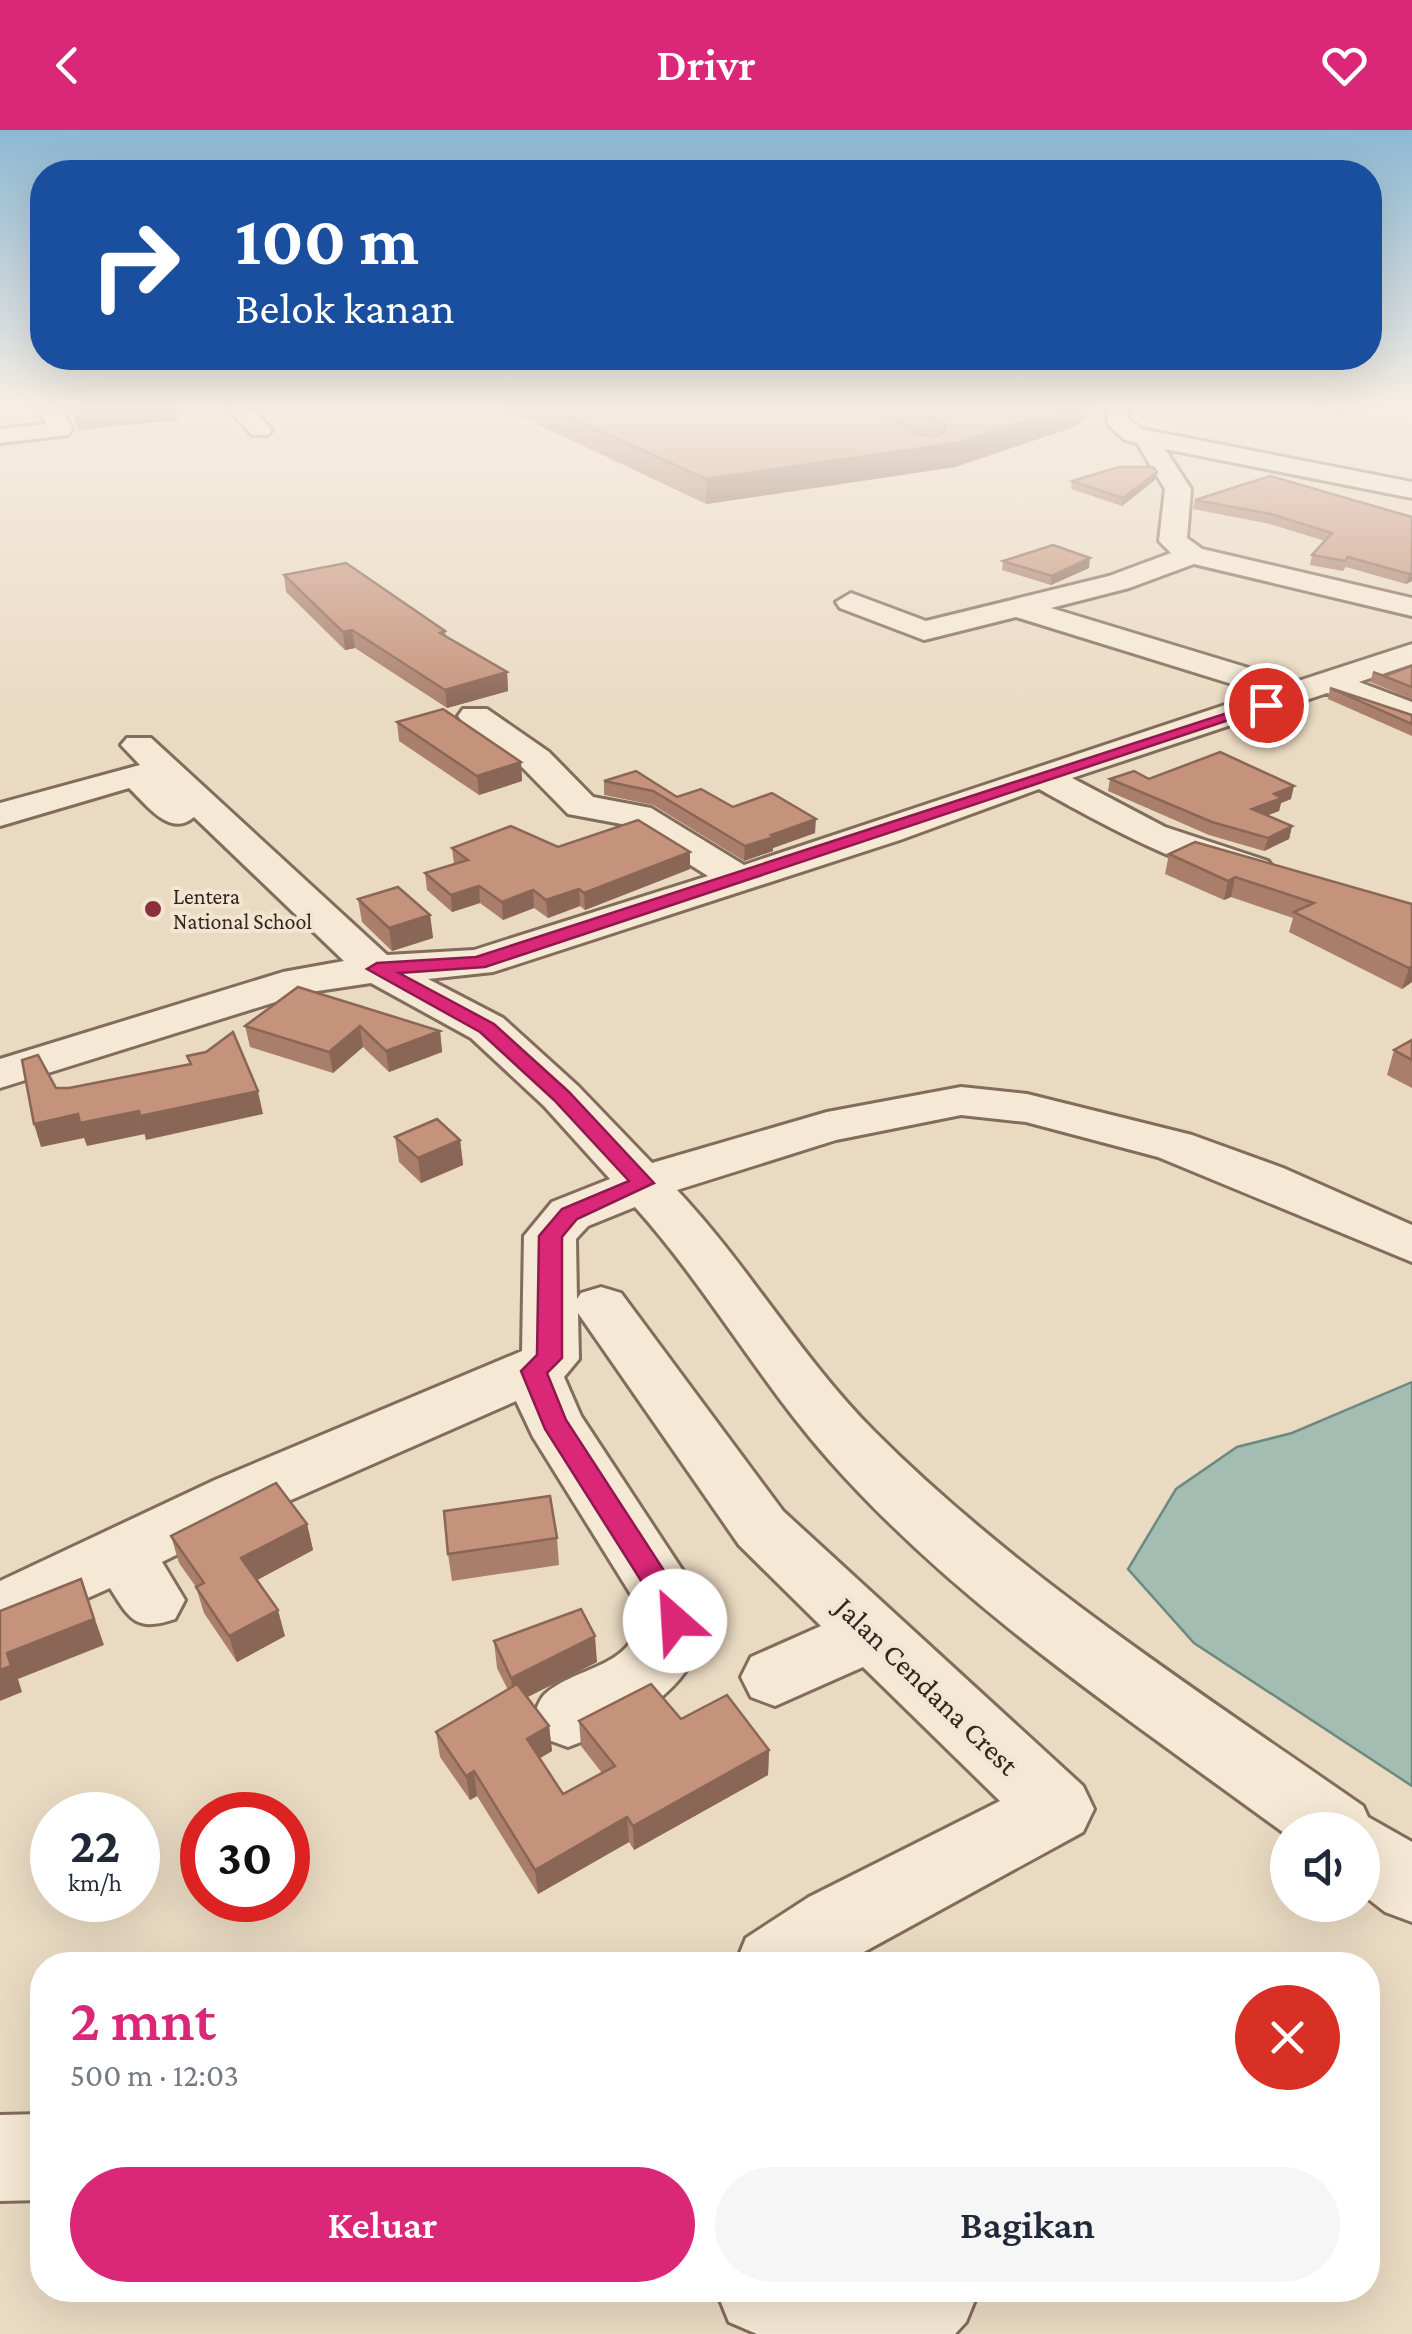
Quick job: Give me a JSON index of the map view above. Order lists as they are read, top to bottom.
{
  "streets": {
    "street": ["Jalan Cendana Crest"]
  },
  "places": ["Lentera National School"],
  "page": {
    "header": "Drivr",
    "turn": ["100 m", "Belok kanan"],
    "speed": "22 km/h",
    "limit": "30",
    "heading": ["2 mnt", "500 m · 12:03"],
    "buttons": ["Keluar", "Bagikan"]
  }
}
